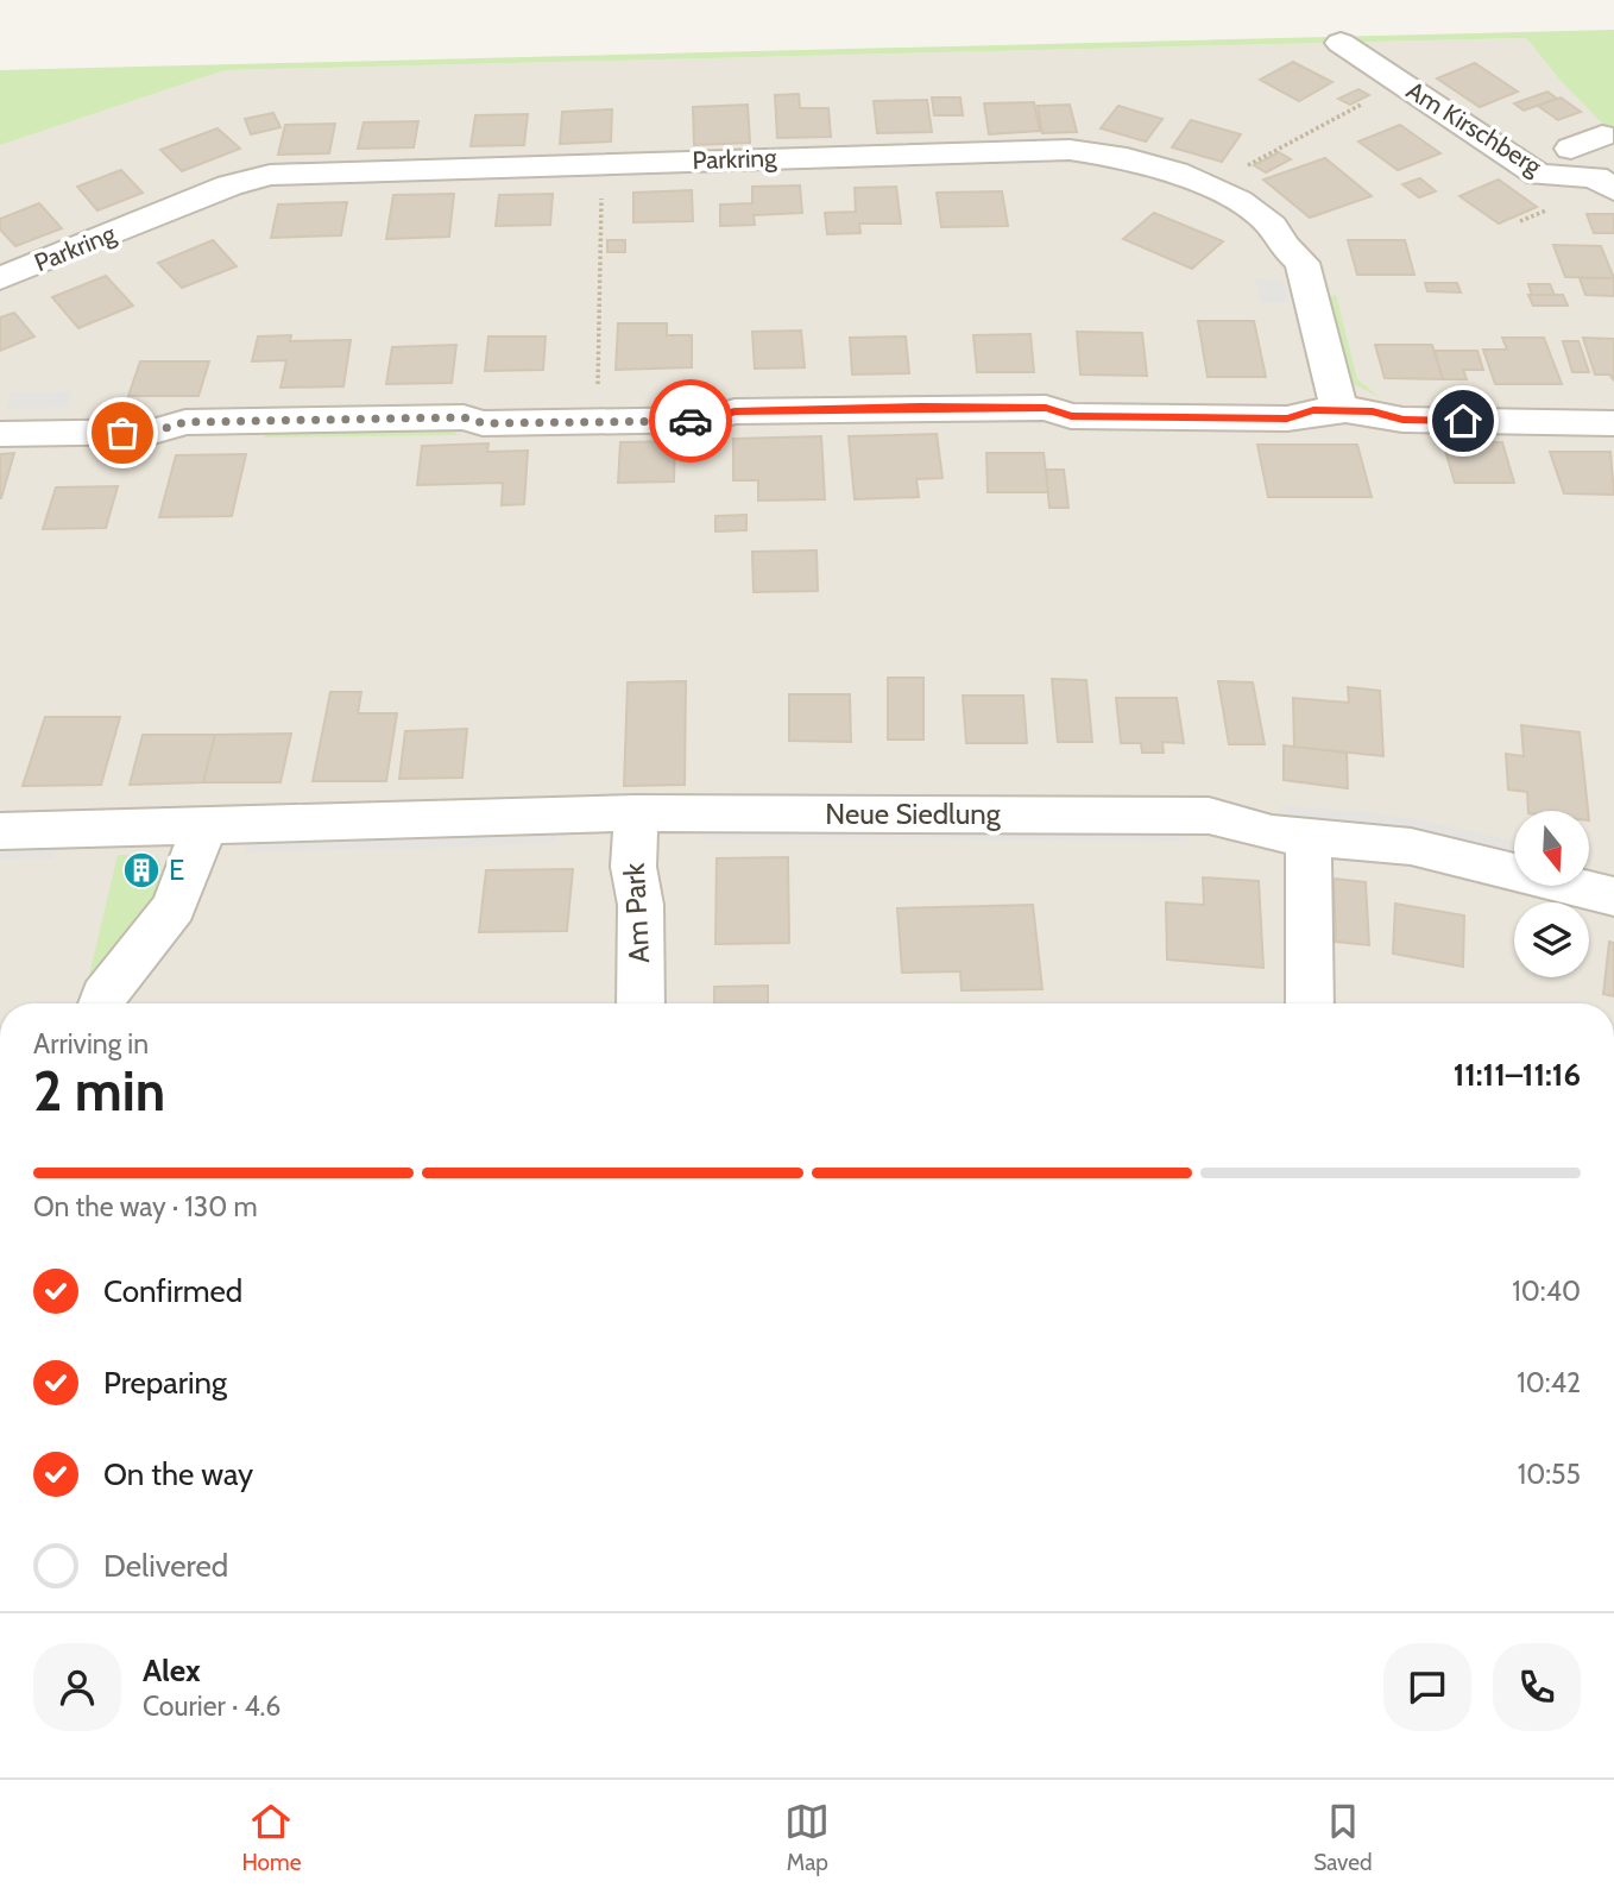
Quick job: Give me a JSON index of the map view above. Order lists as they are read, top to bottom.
{
  "streets": {
    "street": [
      "Am Kirschberg",
      "Parkring",
      "Neue Siedlung",
      "Am Park"
    ]
  },
  "crossings": [
    ["Neue Siedlung", "Am Park"]
  ],
  "places": {
    "building": ["E"]
  },
  "north": "bottom",
  "page": {
    "heading": ["2 min", "Arriving in", "11:11–11:16"],
    "panel": ["Alex", "Courier · 4.6"],
    "bar": "On the way · 130 m",
    "list": [
      ["Confirmed", "10:40"],
      ["Preparing", "10:42"],
      ["On the way", "10:55"],
      "Delivered"
    ],
    "tabs": ["Home", "Map", "Saved"]
  }
}
